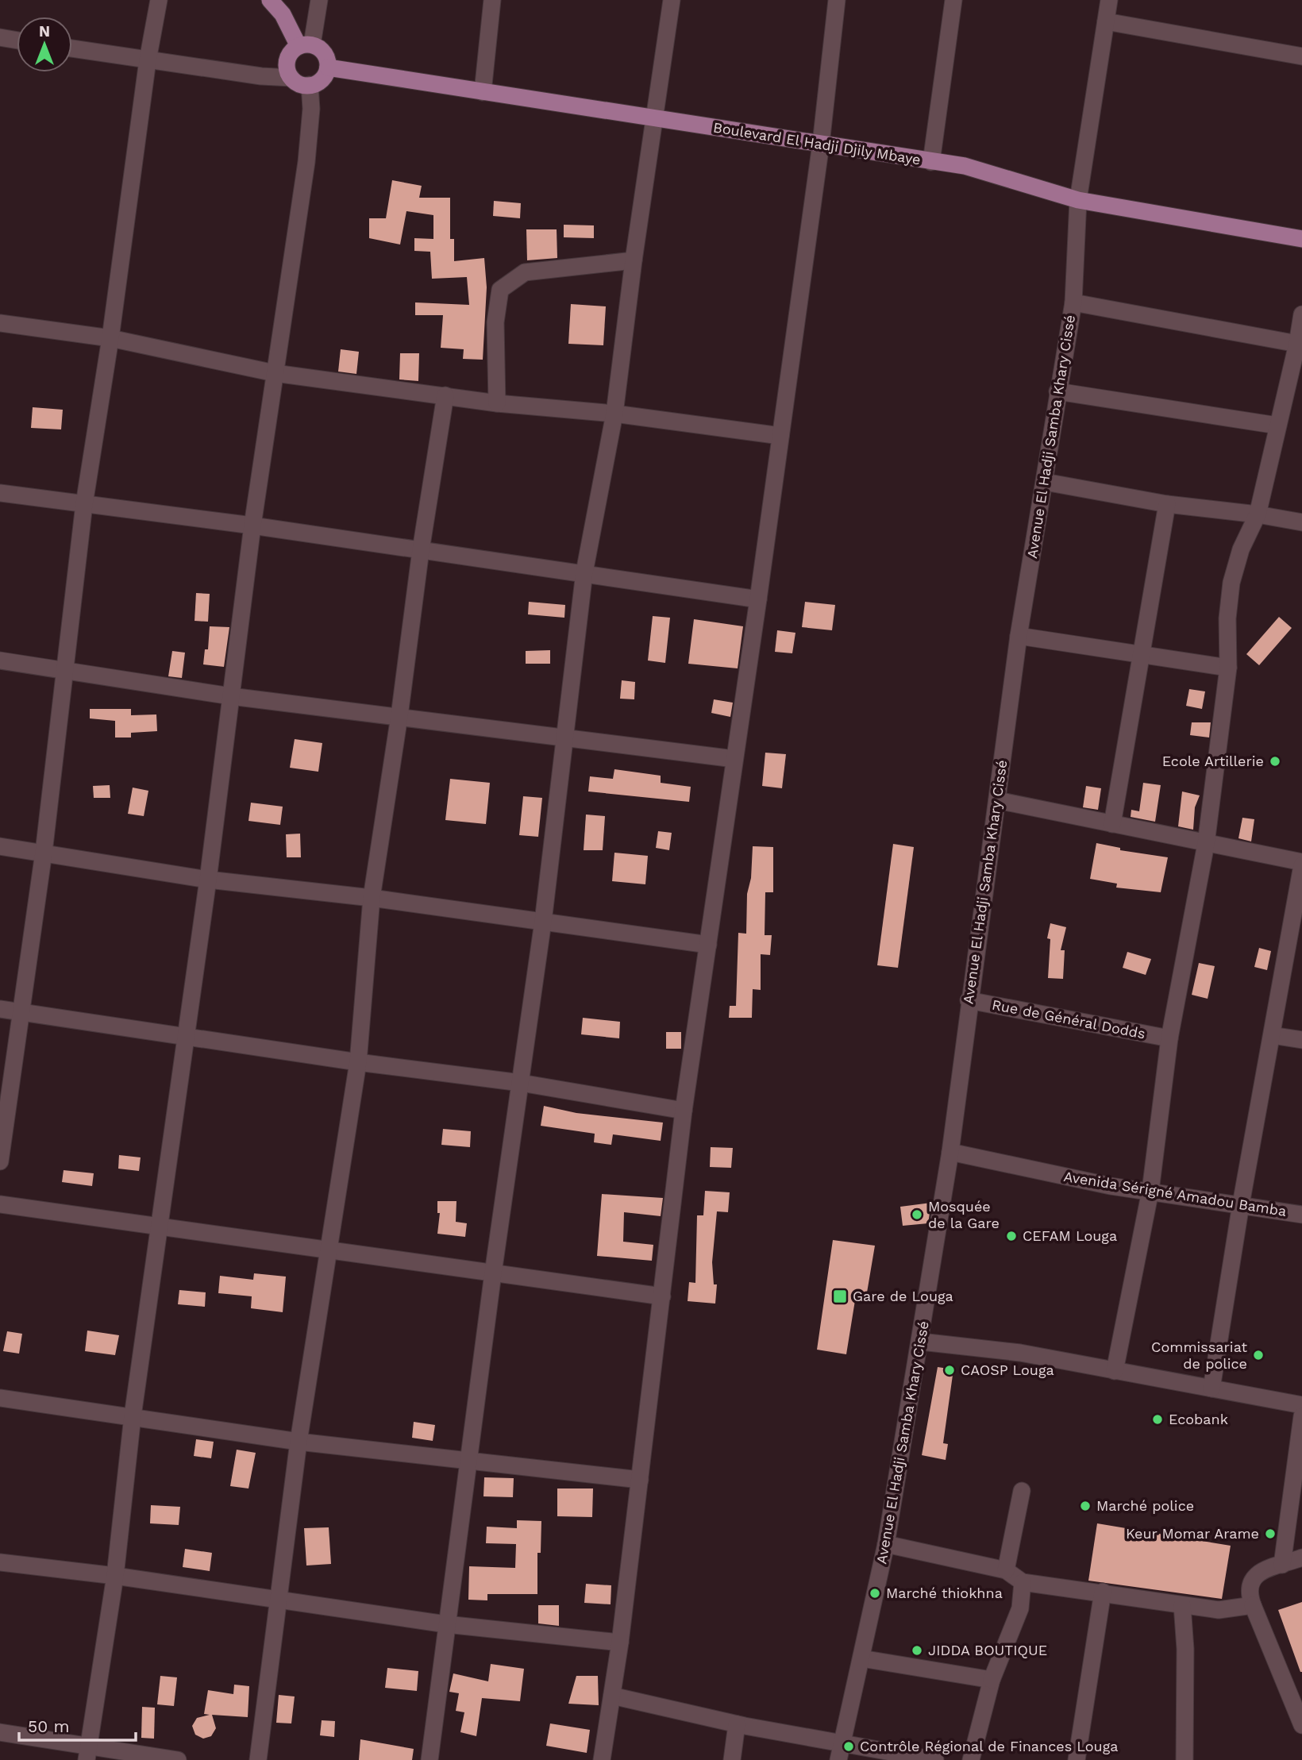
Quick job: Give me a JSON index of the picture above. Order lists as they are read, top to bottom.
{
  "streets": {
    "main road": ["Boulevard El Hadji Djily Mbaye"],
    "street": ["Avenue El Hadji Samba Khary Cissé", "Rue de Général Dodds", "Avenida Sérigné Amadou Bamba"]
  },
  "crossings": [
    ["Boulevard El Hadji Djily Mbaye", "Avenue El Hadji Samba Khary Cissé"],
    ["Avenue El Hadji Samba Khary Cissé", "Rue de Général Dodds"],
    ["Avenue El Hadji Samba Khary Cissé", "Avenida Sérigné Amadou Bamba"]
  ],
  "places": {
    "other": [
      "Ecole Artillerie",
      "Mosquée de la Gare",
      "CEFAM Louga",
      "Commissariat de police",
      "CAOSP Louga",
      "Ecobank",
      "Marché police",
      "Keur Momar Arame",
      "Marché thiokhna",
      "JIDDA BOUTIQUE",
      "Contrôle Régional de Finances Louga"
    ],
    "transit": ["Gare de Louga"]
  },
  "scale_bar": "50 m",
  "north": "top"
}
